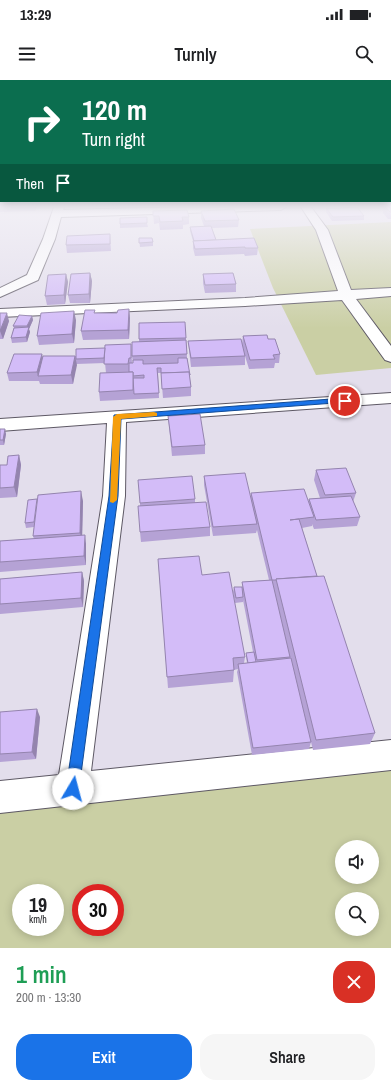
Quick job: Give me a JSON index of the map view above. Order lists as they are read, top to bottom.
{
  "page": {
    "status": "13:29",
    "header": "Turnly",
    "turn": ["120 m", "Turn right"],
    "then": "Then",
    "speed": "19 km/h",
    "limit": "30",
    "heading": ["1 min", "200 m · 13:30"],
    "buttons": ["Exit", "Share"]
  }
}
